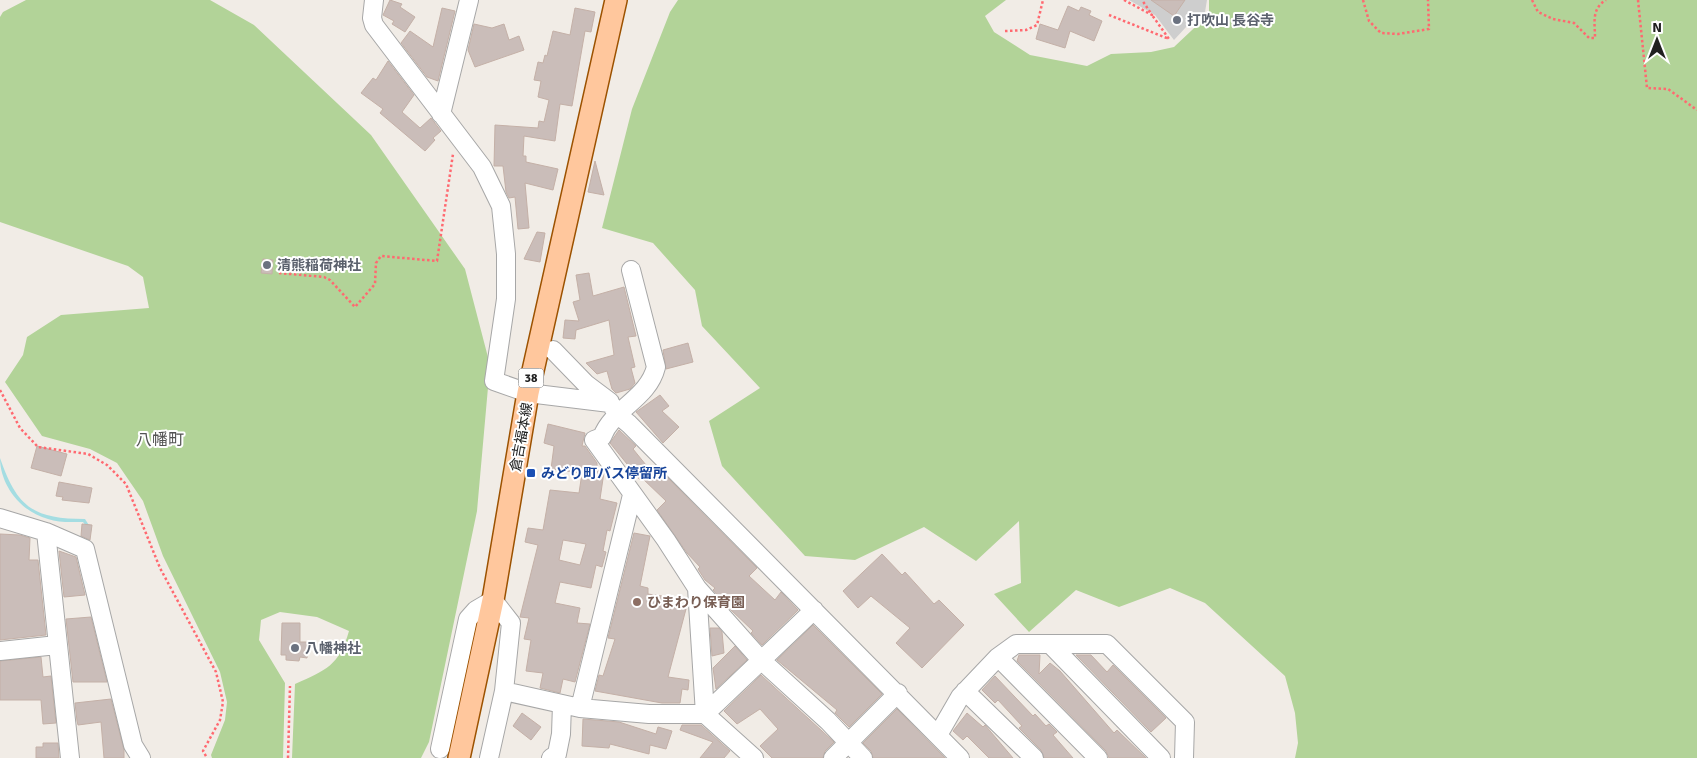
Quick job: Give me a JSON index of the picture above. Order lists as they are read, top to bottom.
{
  "streets": {
    "main road": ["38", "倉吉福本線"]
  },
  "districts": ["八幡町"],
  "places": {
    "other": [
      "打吹山 長谷寺",
      "清熊稲荷神社",
      "ひまわり保育園",
      "八幡神社"
    ],
    "transit": ["みどり町バス停留所"]
  },
  "north": "top"
}
